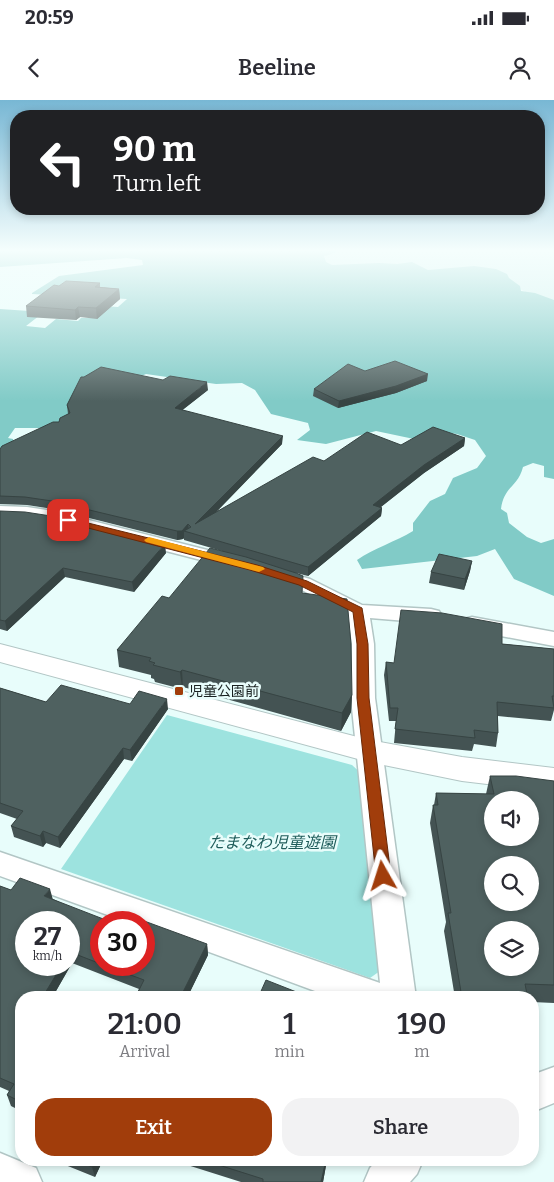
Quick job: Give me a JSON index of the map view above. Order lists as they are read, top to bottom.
{
  "parks": ["たまなわ児童遊園"],
  "places": {
    "transit": ["児童公園前"]
  },
  "page": {
    "status": "20:59",
    "header": "Beeline",
    "turn": ["90 m", "Turn left"],
    "speed": "27 km/h",
    "limit": "30",
    "eta": [
      "21:00",
      "Arrival",
      "1",
      "min",
      "190",
      "m"
    ],
    "buttons": ["Exit", "Share"]
  }
}
